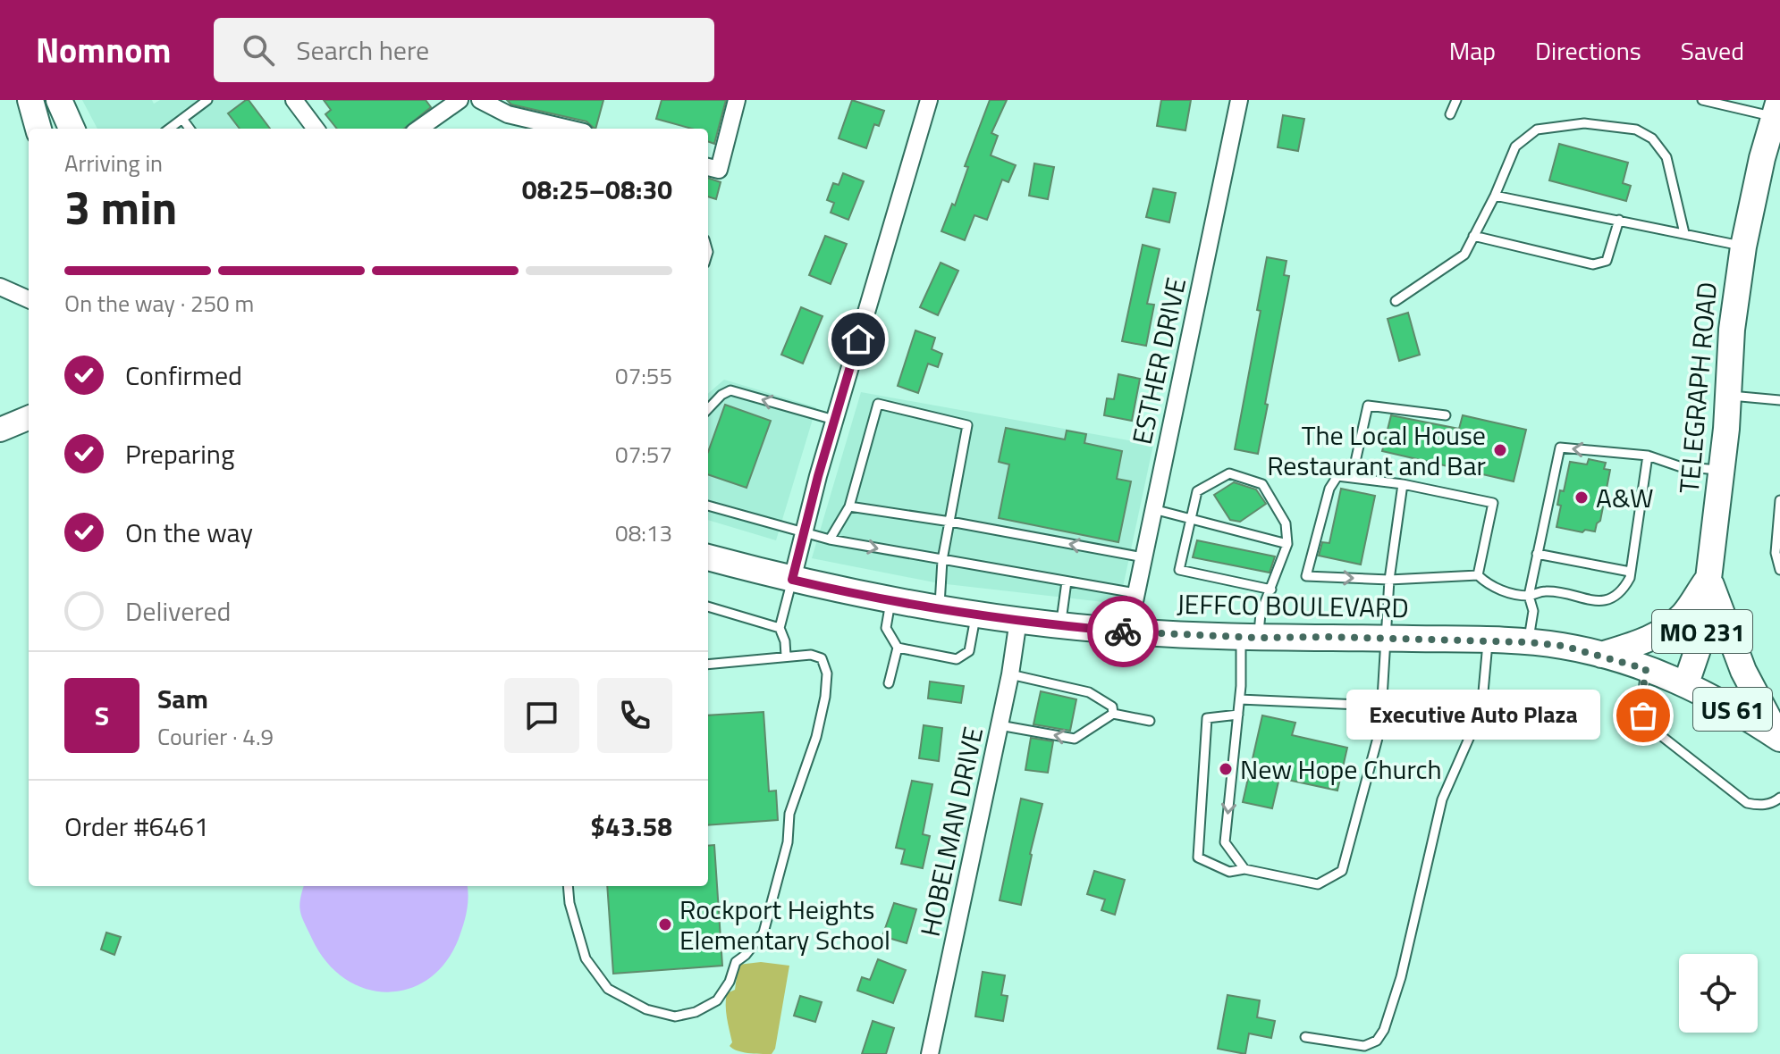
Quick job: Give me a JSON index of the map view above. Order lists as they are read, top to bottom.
{
  "streets": {
    "main road": [
      "TELEGRAPH ROAD",
      "JEFFCO BOULEVARD",
      "MO 231",
      "US 61"
    ],
    "street": ["ESTHER DRIVE", "HOBELMAN DRIVE"]
  },
  "crossings": [
    ["ESTHER DRIVE", "JEFFCO BOULEVARD"],
    ["TELEGRAPH ROAD", "JEFFCO BOULEVARD"],
    ["JEFFCO BOULEVARD", "HOBELMAN DRIVE"]
  ],
  "places": [
    "The Local House Restaurant and Bar",
    "A&W",
    "Executive Auto Plaza",
    "New Hope Church",
    "Rockport Heights Elementary School"
  ],
  "page": {
    "header": "Nomnom",
    "search": "Search here",
    "nav": ["Map", "Directions", "Saved"],
    "heading": ["3 min", "Arriving in", "08:25–08:30"],
    "panel": [
      "Sam",
      "Courier · 4.9",
      "Order #6461",
      "$43.58"
    ],
    "bar": "On the way · 250 m",
    "list": [
      ["Confirmed", "07:55"],
      ["Preparing", "07:57"],
      ["On the way", "08:13"],
      "Delivered"
    ],
    "round": "S",
    "bubble": "Executive Auto Plaza"
  }
}
